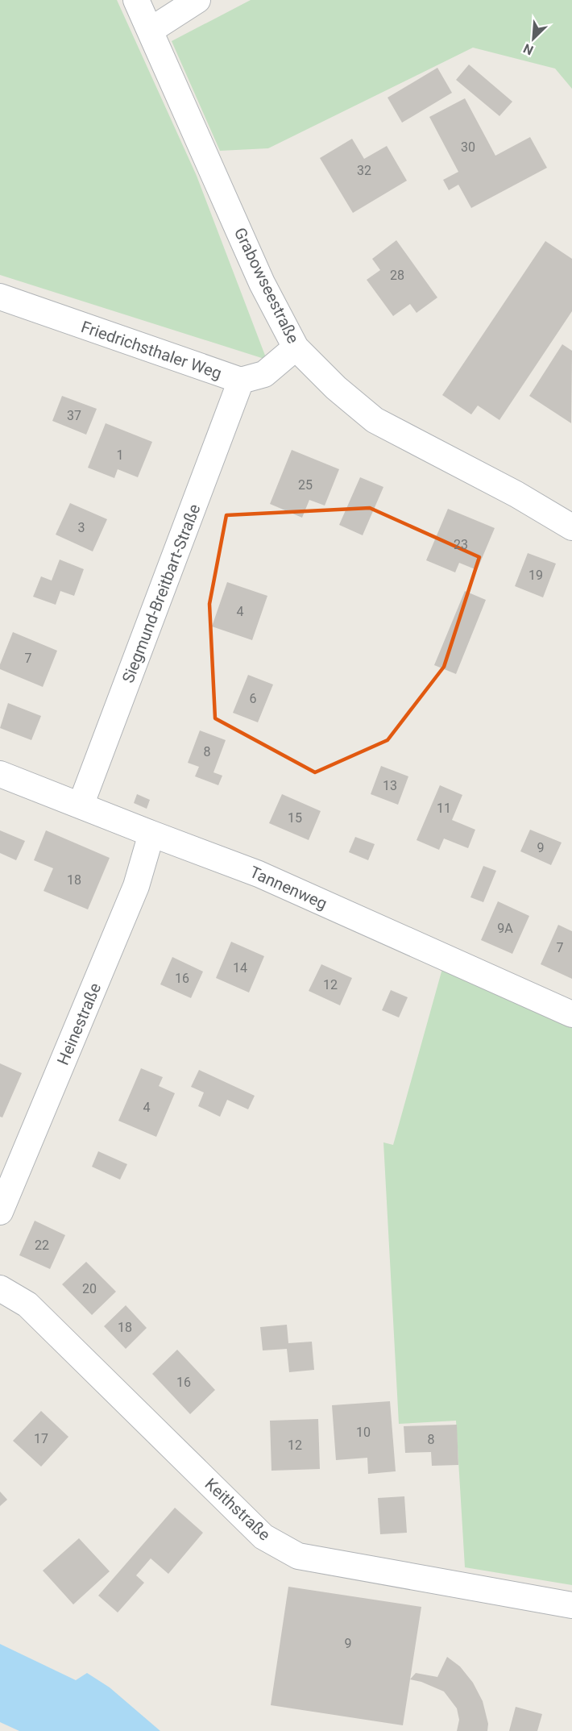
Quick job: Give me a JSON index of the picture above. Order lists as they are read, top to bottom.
{
  "streets": {
    "street": [
      "Grabowseestraße",
      "Friedrichsthaler Weg",
      "Siegmund-Breitbart-Straße",
      "Tannenweg",
      "Heinestraße",
      "Keithstraße"
    ]
  },
  "crossings": [
    ["Grabowseestraße", "Friedrichsthaler Weg"],
    ["Friedrichsthaler Weg", "Siegmund-Breitbart-Straße"],
    ["Siegmund-Breitbart-Straße", "Tannenweg"],
    ["Tannenweg", "Heinestraße"]
  ],
  "house_numbers": [
    "30",
    "32",
    "28",
    "37",
    "1",
    "25",
    "3",
    "23",
    "19",
    "4",
    "7",
    "6",
    "8",
    "13",
    "11",
    "15",
    "9",
    "18",
    "9A",
    "7",
    "14",
    "16",
    "12",
    "4",
    "22",
    "20",
    "18",
    "16",
    "10",
    "17",
    "8",
    "12",
    "9"
  ],
  "north": "bottom left"
}
